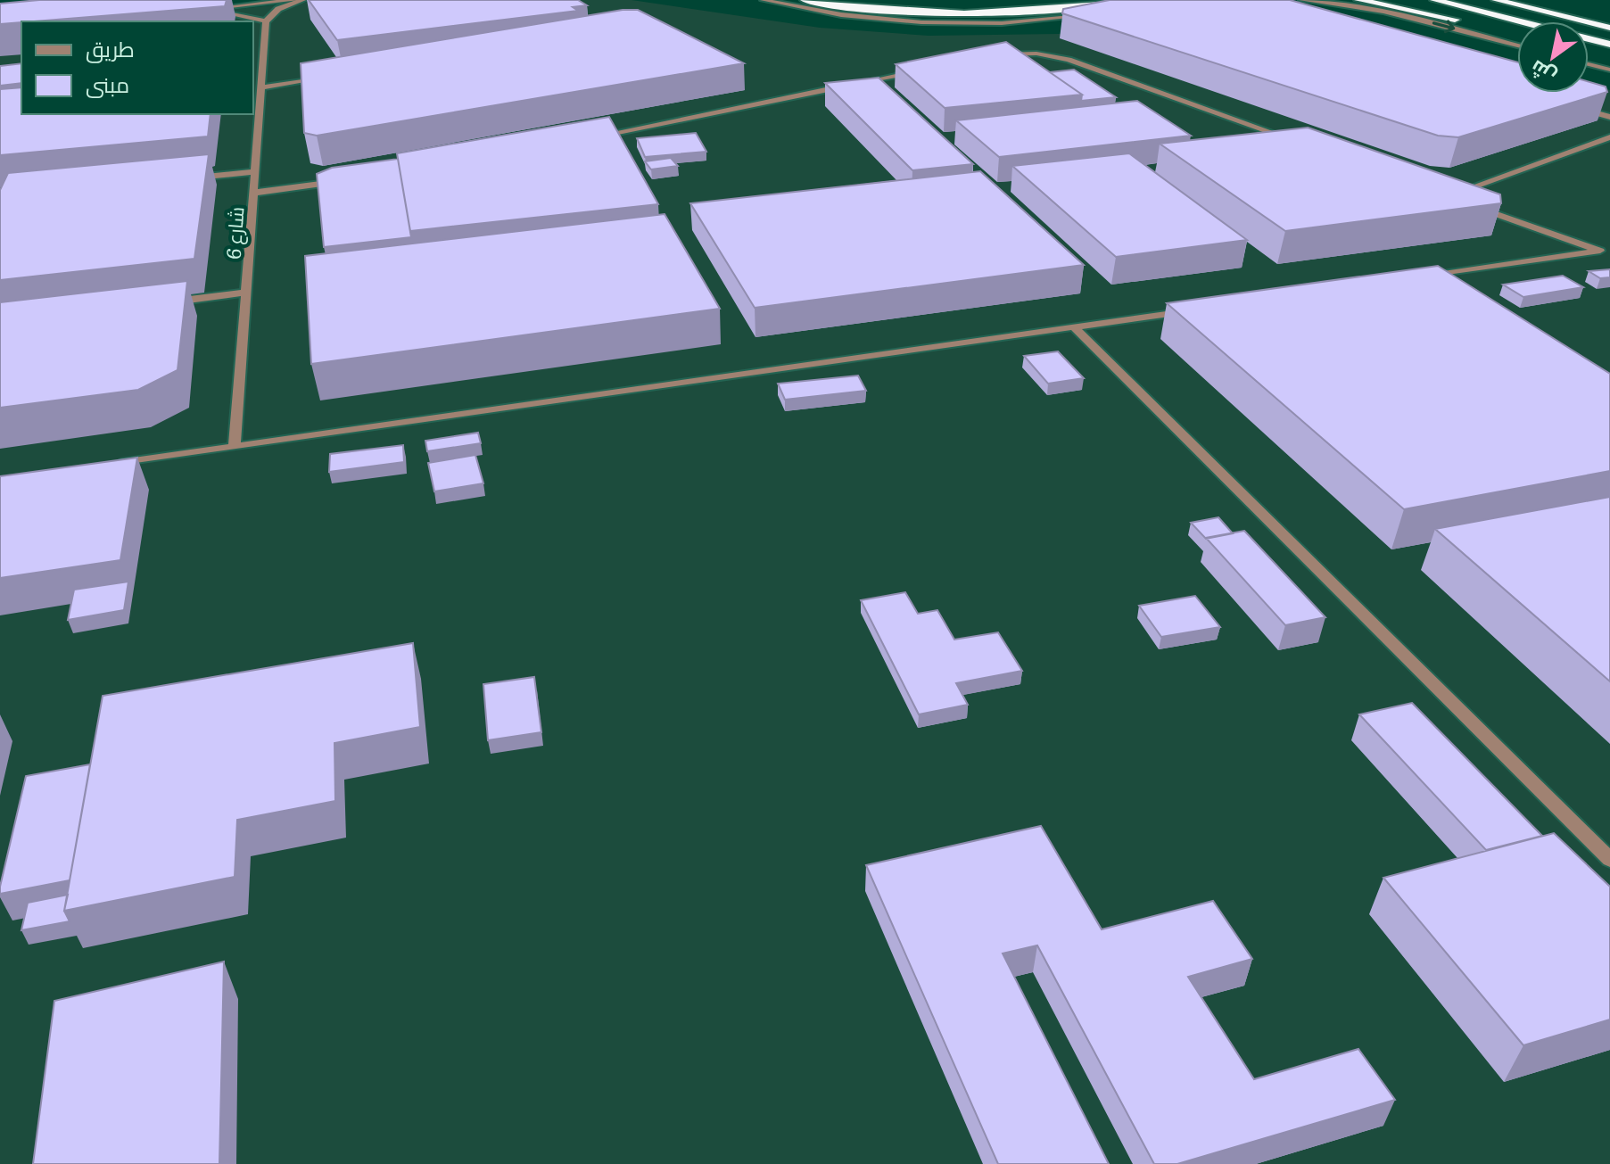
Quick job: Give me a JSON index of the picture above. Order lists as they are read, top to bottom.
{
  "streets": {
    "street": ["شارع 6"]
  },
  "legend": ["طريق", "مبنى"],
  "north": "bottom left"
}
